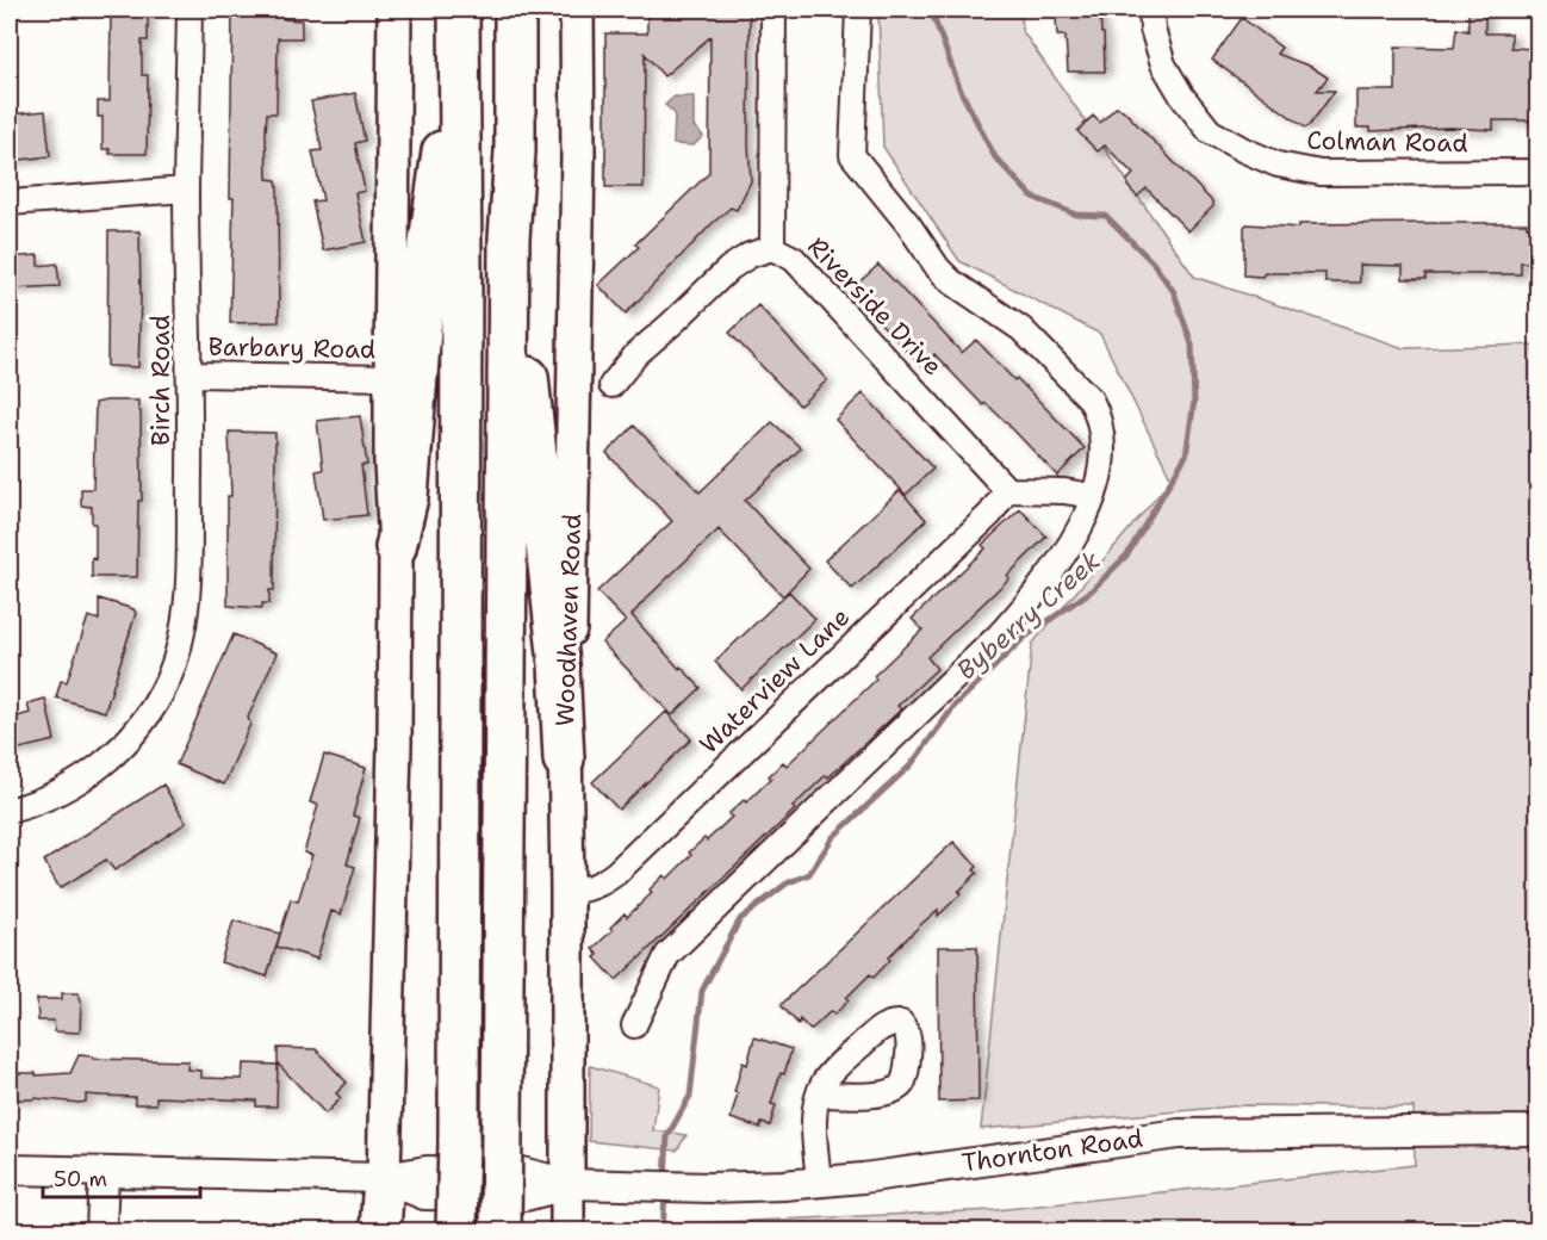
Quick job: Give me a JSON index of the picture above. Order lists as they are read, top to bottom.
{
  "streets": {
    "main road": ["Woodhaven Road"],
    "street": [
      "Colman Road",
      "Riverside Drive",
      "Barbary Road",
      "Birch Road",
      "Waterview Lane",
      "Thornton Road"
    ]
  },
  "crossings": [
    ["Riverside Drive", "Waterview Lane"],
    ["Barbary Road", "Birch Road"],
    ["Woodhaven Road", "Waterview Lane"],
    ["Woodhaven Road", "Thornton Road"]
  ],
  "water": ["Byberry Creek"],
  "scale_bar": "50 m"
}
